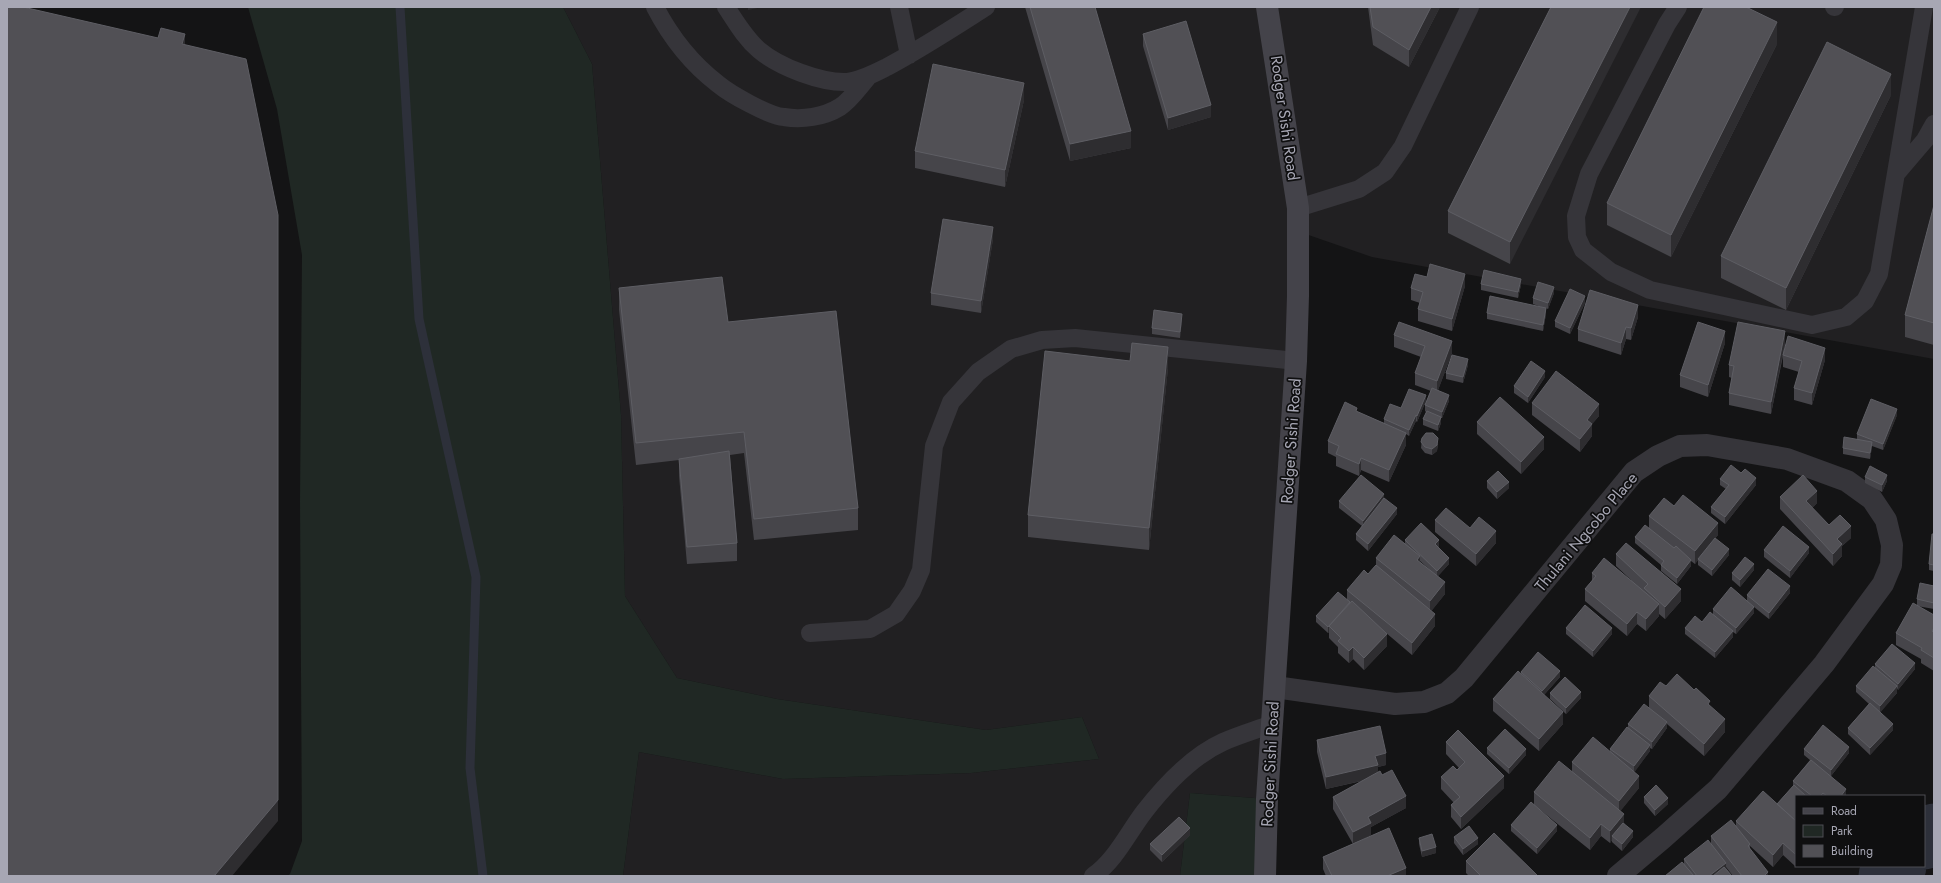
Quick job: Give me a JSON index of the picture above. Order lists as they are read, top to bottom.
{
  "streets": {
    "street": ["Rodger Sishi Road", "Thulani Ngcobo Place"]
  },
  "crossings": [
    ["Rodger Sishi Road", "Thulani Ngcobo Place"]
  ],
  "legend": ["Road", "Park", "Building"]
}
